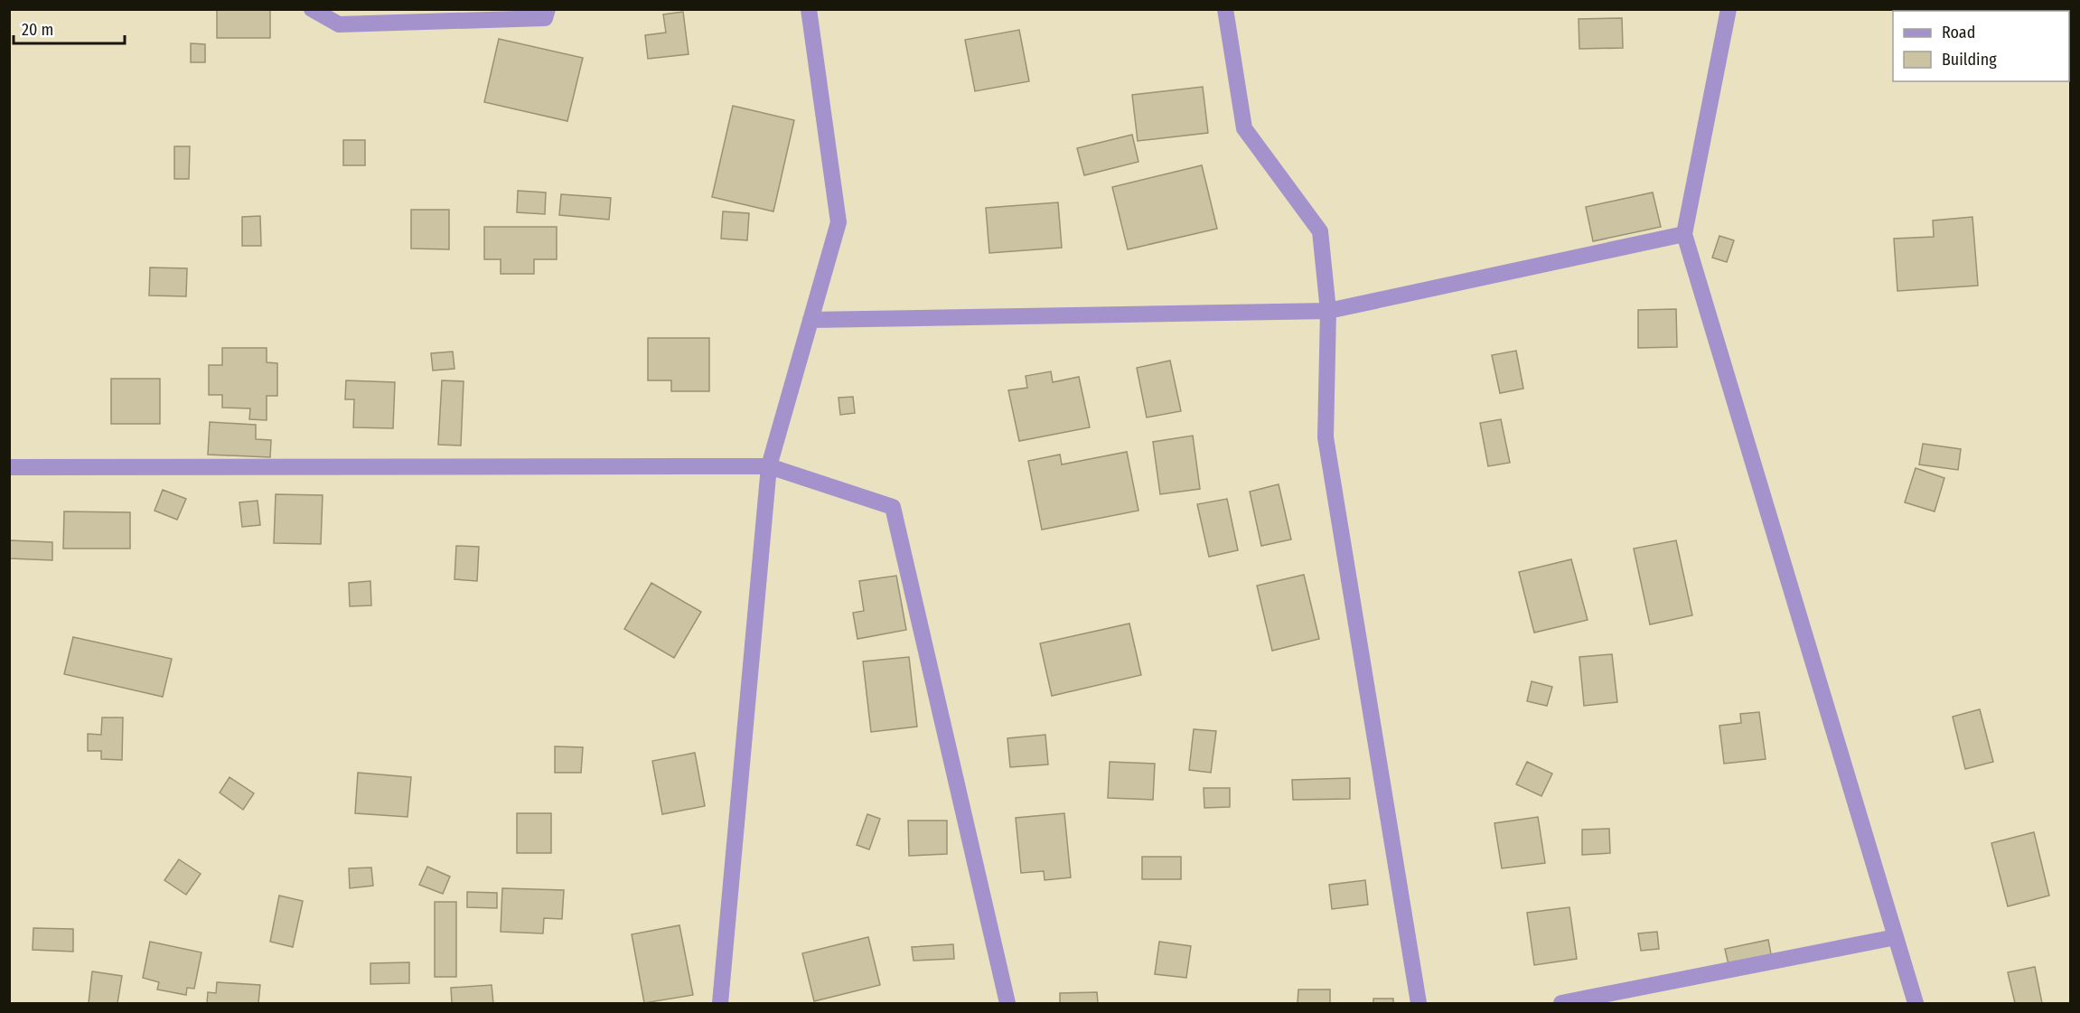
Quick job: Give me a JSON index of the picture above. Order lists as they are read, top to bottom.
{
  "legend": ["Road", "Building"],
  "scale_bar": "20 m"
}
